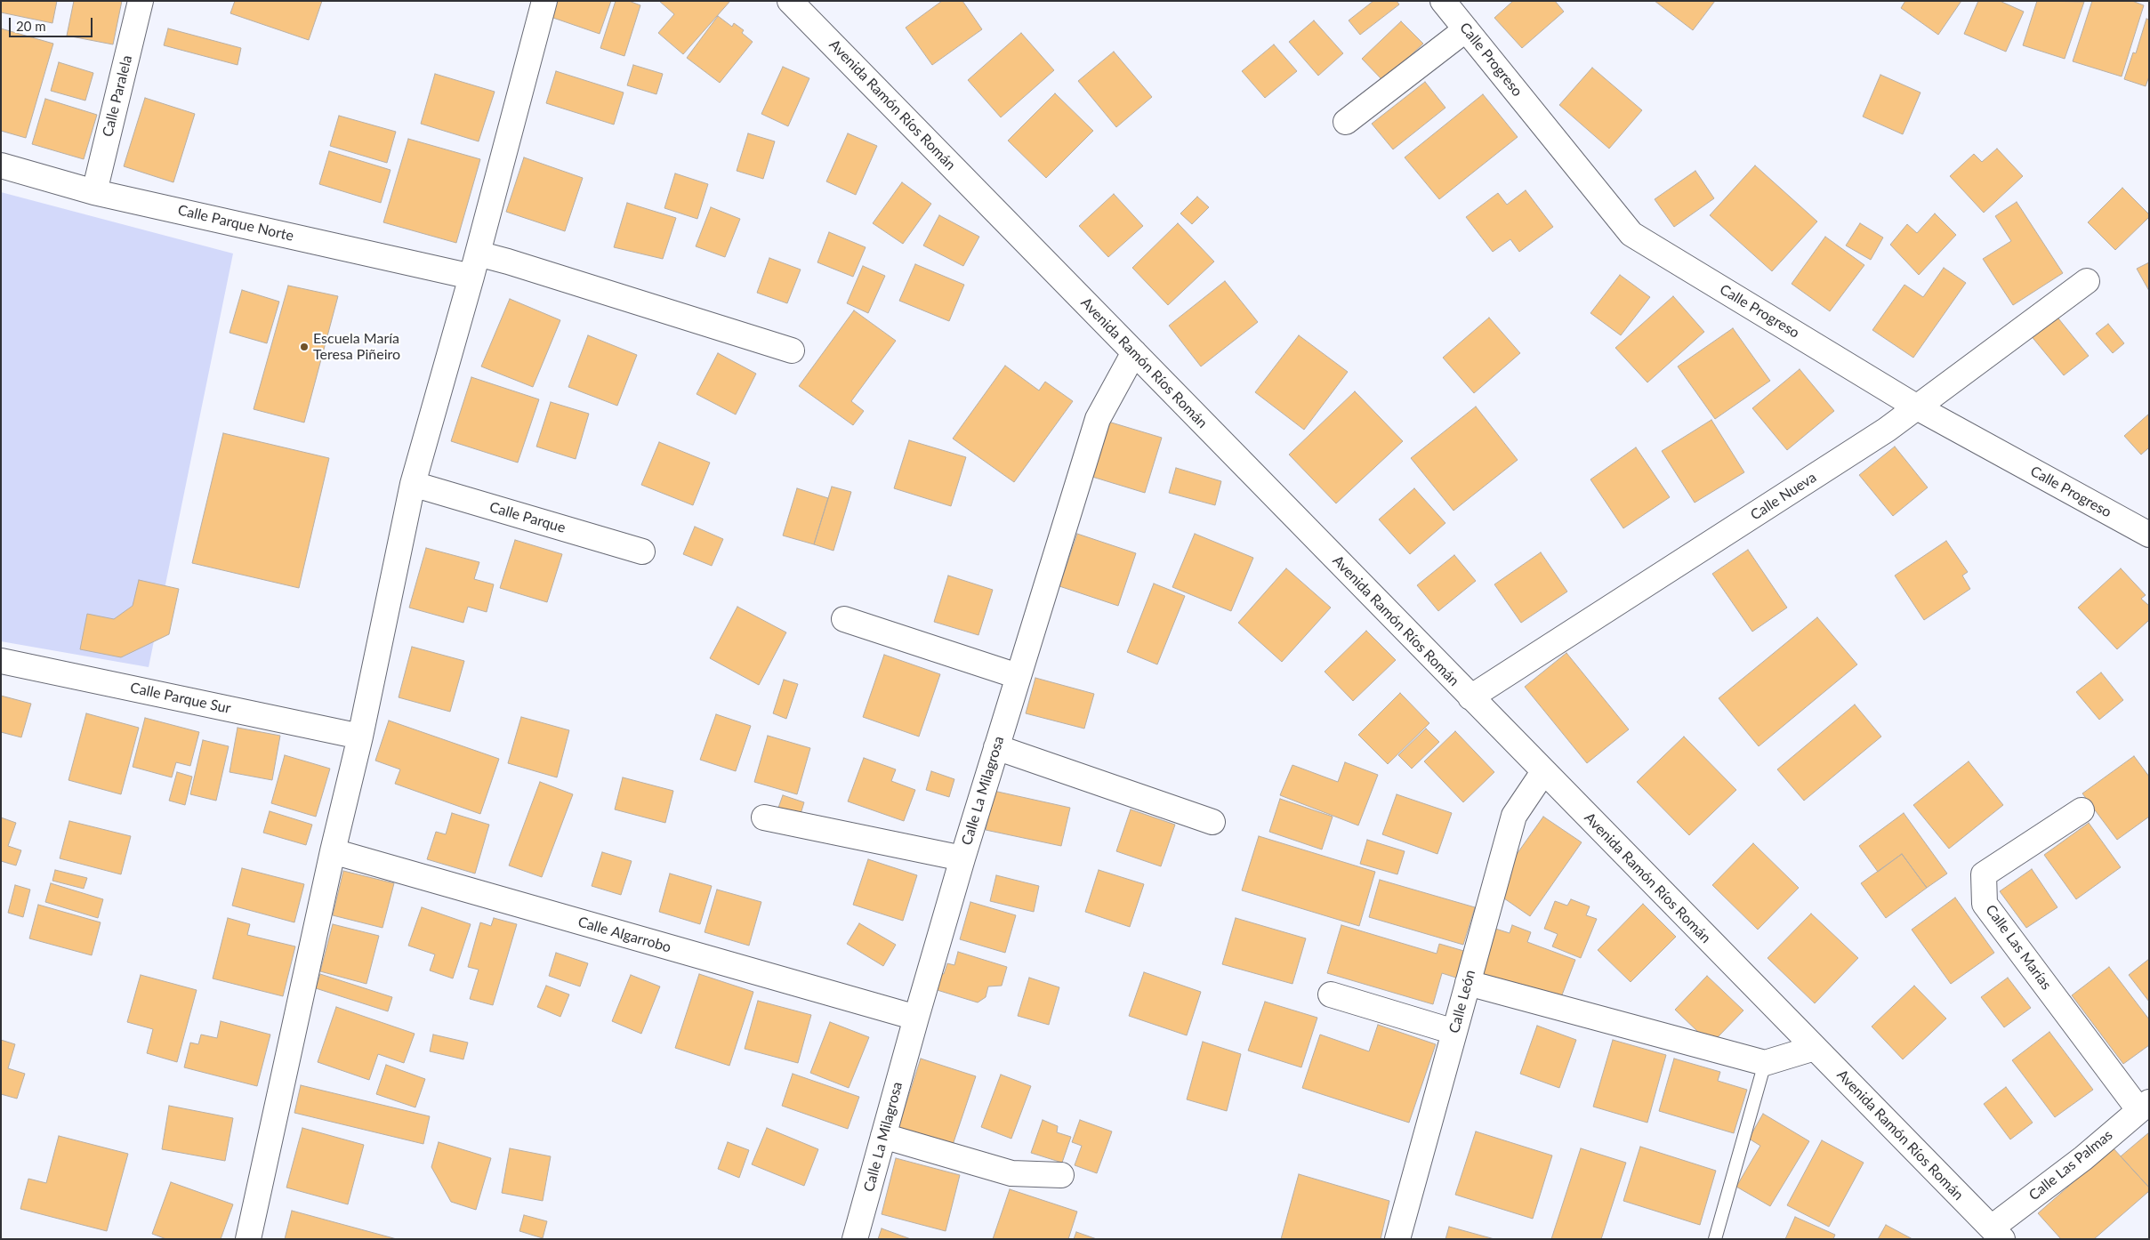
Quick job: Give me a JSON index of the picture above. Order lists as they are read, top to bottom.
{
  "streets": {
    "street": [
      "Calle Progreso",
      "Calle Paralela",
      "Avenida Ramón Ríos Román",
      "Calle Parque Norte",
      "Calle Nueva",
      "Calle Parque",
      "Calle Parque Sur",
      "Calle La Milagrosa",
      "Calle Algarrobo",
      "Calle Las Marías",
      "Calle León",
      "Calle Las Palmas"
    ]
  },
  "crossings": [
    ["Calle Progreso", "Calle Nueva"],
    ["Calle Paralela", "Calle Parque Norte"],
    ["Avenida Ramón Ríos Román", "Calle Nueva"],
    ["Avenida Ramón Ríos Román", "Calle La Milagrosa"],
    ["Avenida Ramón Ríos Román", "Calle León"],
    ["Avenida Ramón Ríos Román", "Calle Las Palmas"],
    ["Calle La Milagrosa", "Calle Algarrobo"],
    ["Calle Las Marías", "Calle Las Palmas"]
  ],
  "places": ["Escuela María Teresa Piñeiro"],
  "scale_bar": "20 m"
}
